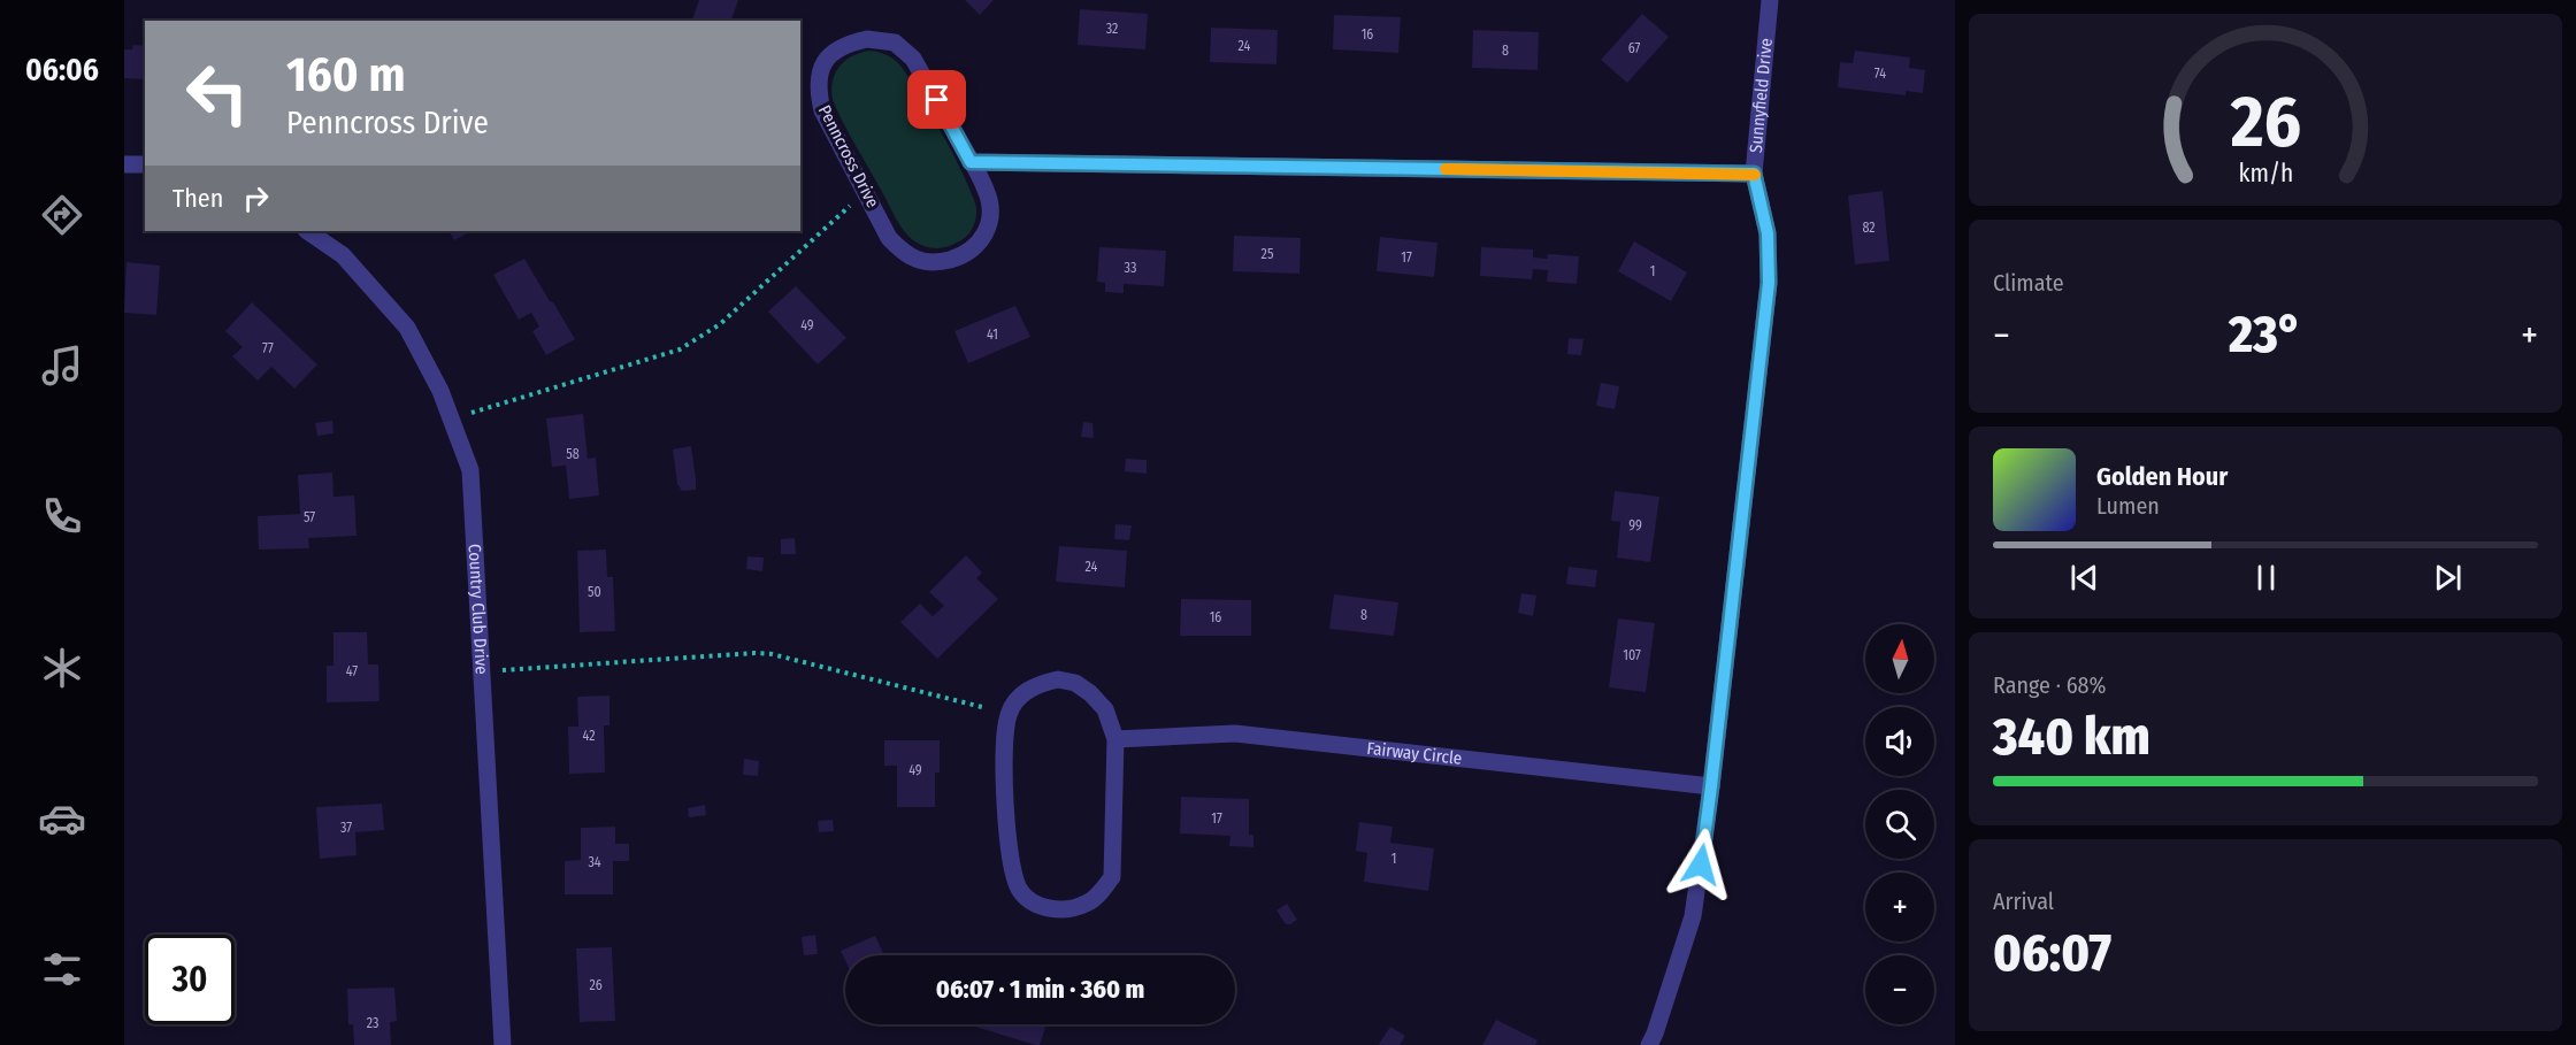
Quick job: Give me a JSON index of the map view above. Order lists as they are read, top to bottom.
{
  "streets": {
    "street": [
      "Sunnyfield Drive",
      "Penncross Drive",
      "Country Club Drive",
      "Fairway Circle"
    ]
  },
  "crossings": [
    ["Sunnyfield Drive", "Fairway Circle"]
  ],
  "house_numbers": [
    "32",
    "16",
    "24",
    "67",
    "8",
    "74",
    "82",
    "25",
    "17",
    "33",
    "1",
    "49",
    "41",
    "77",
    "58",
    "57",
    "99",
    "24",
    "50",
    "8",
    "16",
    "107",
    "47",
    "42",
    "49",
    "17",
    "37",
    "1",
    "34",
    "26",
    "23"
  ],
  "north": "top",
  "page": {
    "tabs": "06:06",
    "turn": ["160 m", "Penncross Drive"],
    "then": "Then",
    "tile": [
      "Climate",
      ["Range · 68%", "340 km"],
      ["Arrival", "06:07"]
    ],
    "heat": ["−", "23°", "+"],
    "song": ["Golden Hour", "Lumen"],
    "map_buttons": ["+", "−"],
    "limit": "30",
    "trip": "06:07 · 1 min · 360 m",
    "gauge": ["26", "km/h"]
  }
}
